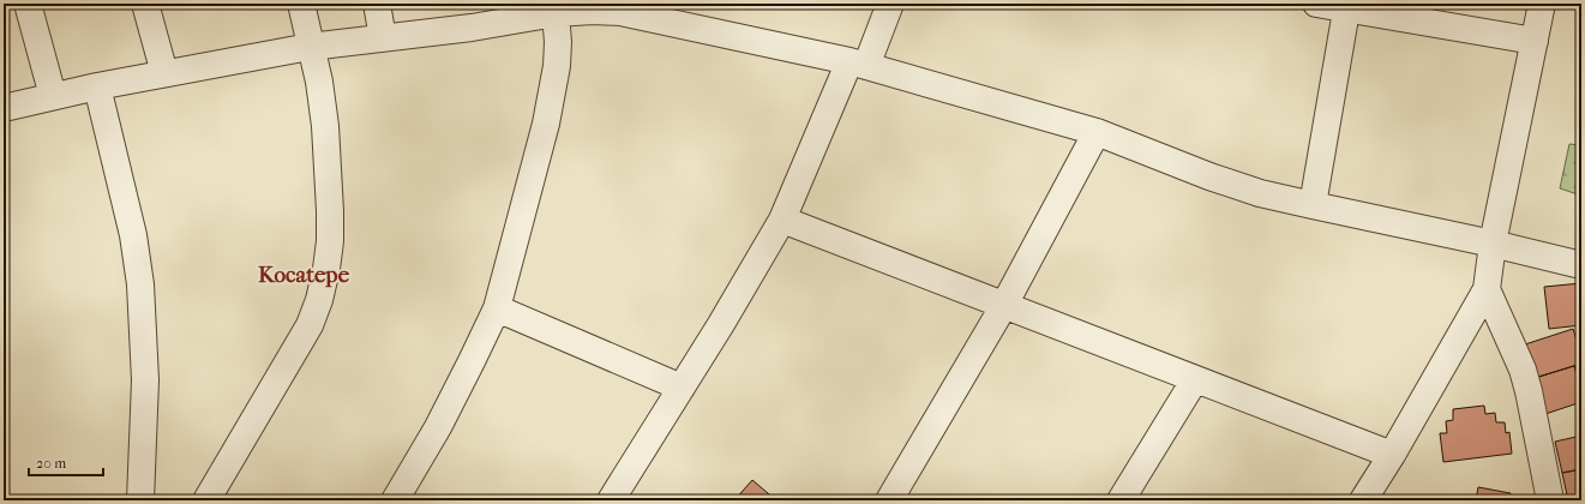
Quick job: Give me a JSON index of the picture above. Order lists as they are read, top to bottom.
{
  "districts": ["Kocatepe"],
  "scale_bar": "20 m"
}
